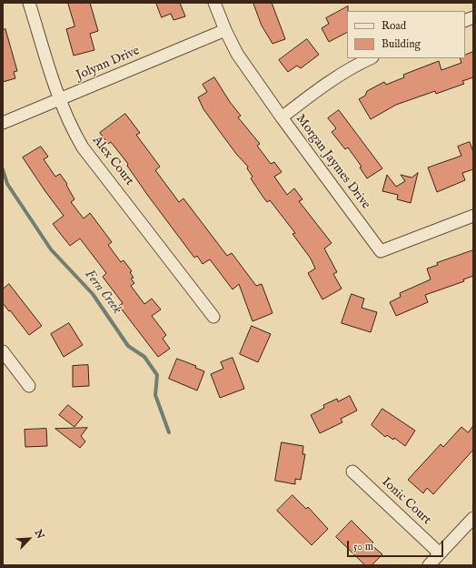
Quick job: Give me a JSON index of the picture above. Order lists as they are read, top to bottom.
{
  "streets": {
    "street": [
      "Jolynn Drive",
      "Alex Court",
      "Morgan Jaymes Drive",
      "Ionic Court"
    ]
  },
  "crossings": [
    ["Jolynn Drive", "Alex Court"],
    ["Jolynn Drive", "Morgan Jaymes Drive"]
  ],
  "water": ["Fern Creek"],
  "legend": ["Road", "Building"],
  "scale_bar": "50 m",
  "north": "top right"
}
